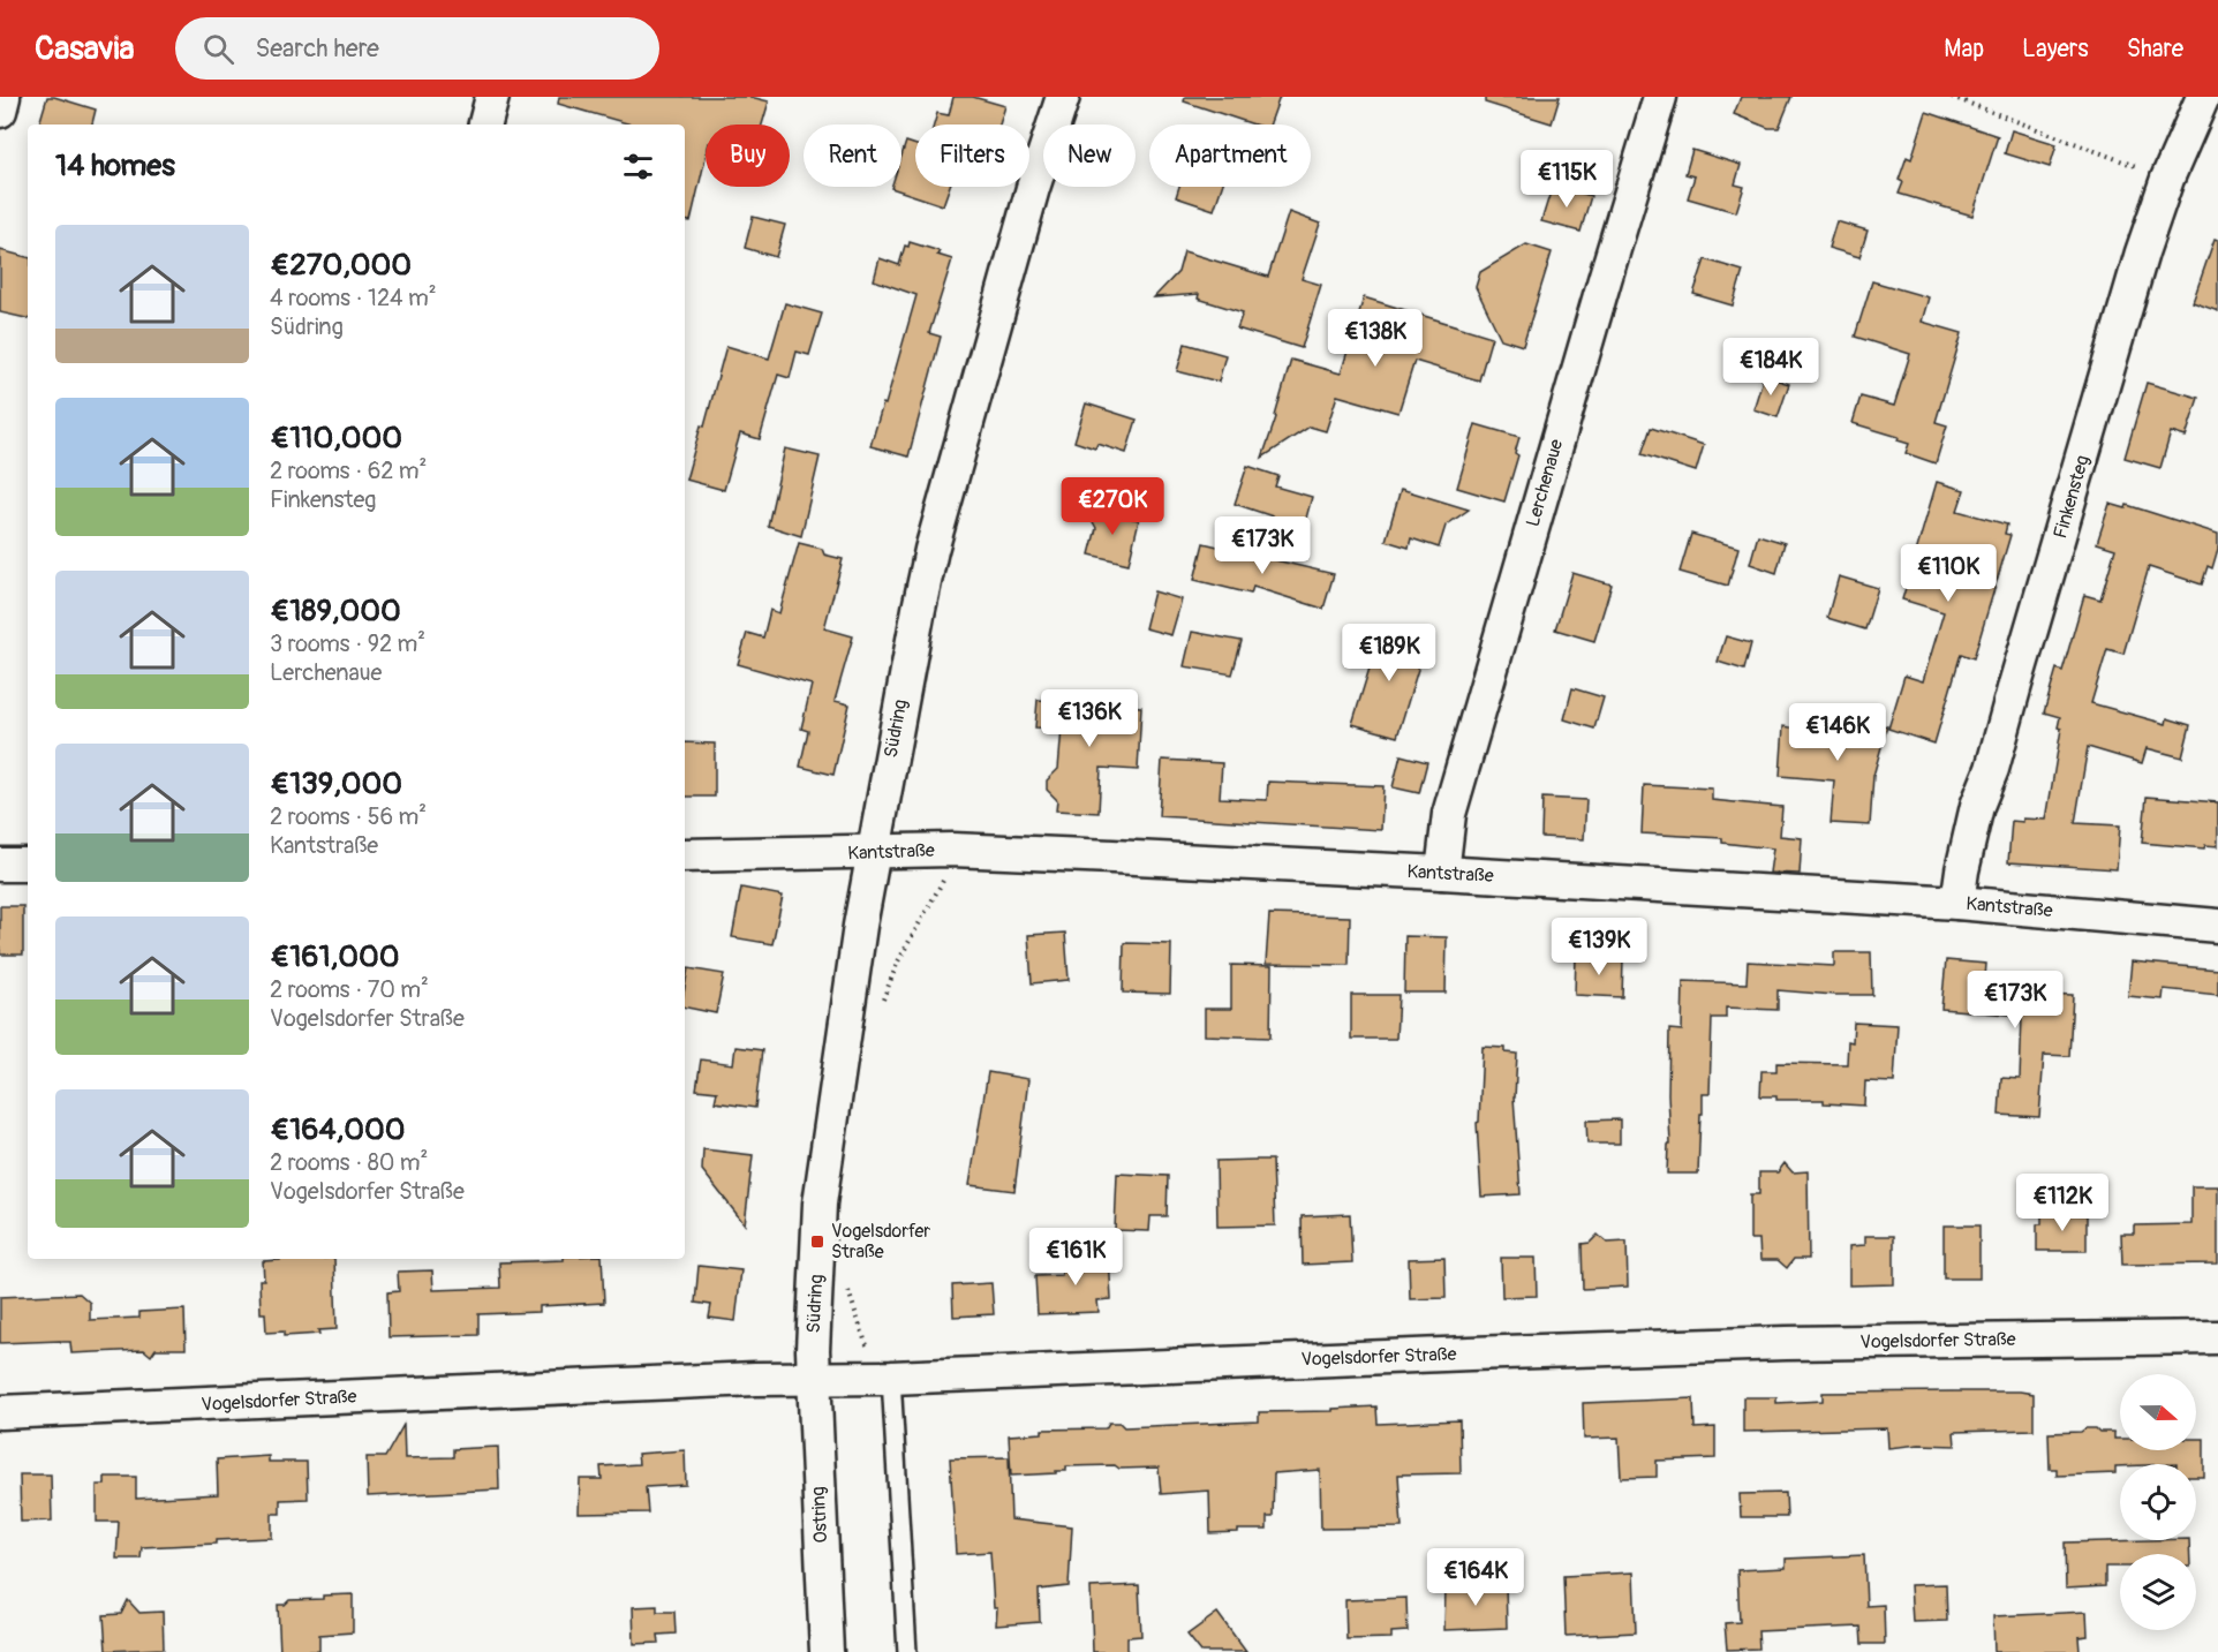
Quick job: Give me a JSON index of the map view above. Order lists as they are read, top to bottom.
{
  "streets": {
    "street": [
      "Lerchenaue",
      "Finkensteg",
      "Südring",
      "Kantstraße",
      "Vogelsdorfer Straße",
      "Ostring"
    ]
  },
  "crossings": [
    ["Lerchenaue", "Kantstraße"],
    ["Finkensteg", "Kantstraße"],
    ["Südring", "Kantstraße"],
    ["Südring", "Vogelsdorfer Straße"],
    ["Südring", "Ostring"],
    ["Vogelsdorfer Straße", "Ostring"]
  ],
  "places": {
    "transit": ["Vogelsdorfer Straße"]
  },
  "north": "right",
  "page": {
    "header": "Casavia",
    "search": "Search here",
    "nav": ["Map", "Layers", "Share"],
    "chip": [
      "Buy",
      "Rent",
      "Filters",
      "New",
      "Apartment"
    ],
    "heading": "14 homes",
    "price": [
      "€115K",
      "€138K",
      "€184K",
      "€270K",
      "€173K",
      "€110K",
      "€189K",
      "€136K",
      "€146K",
      "€139K",
      "€173K",
      "€112K",
      "€161K",
      "€164K"
    ],
    "list": [
      {
        "name": "€270,000",
        "note": "4 rooms · 124 m² · Südring"
      },
      {
        "name": "€110,000",
        "note": "2 rooms · 62 m² · Finkensteg"
      },
      {
        "name": "€189,000",
        "note": "3 rooms · 92 m² · Lerchenaue"
      },
      {
        "name": "€139,000",
        "note": "2 rooms · 56 m² · Kantstraße"
      },
      {
        "name": "€161,000",
        "note": "2 rooms · 70 m² · Vogelsdorfer Straße"
      },
      {
        "name": "€164,000",
        "note": "2 rooms · 80 m² · Vogelsdorfer Straße"
      }
    ]
  }
}
